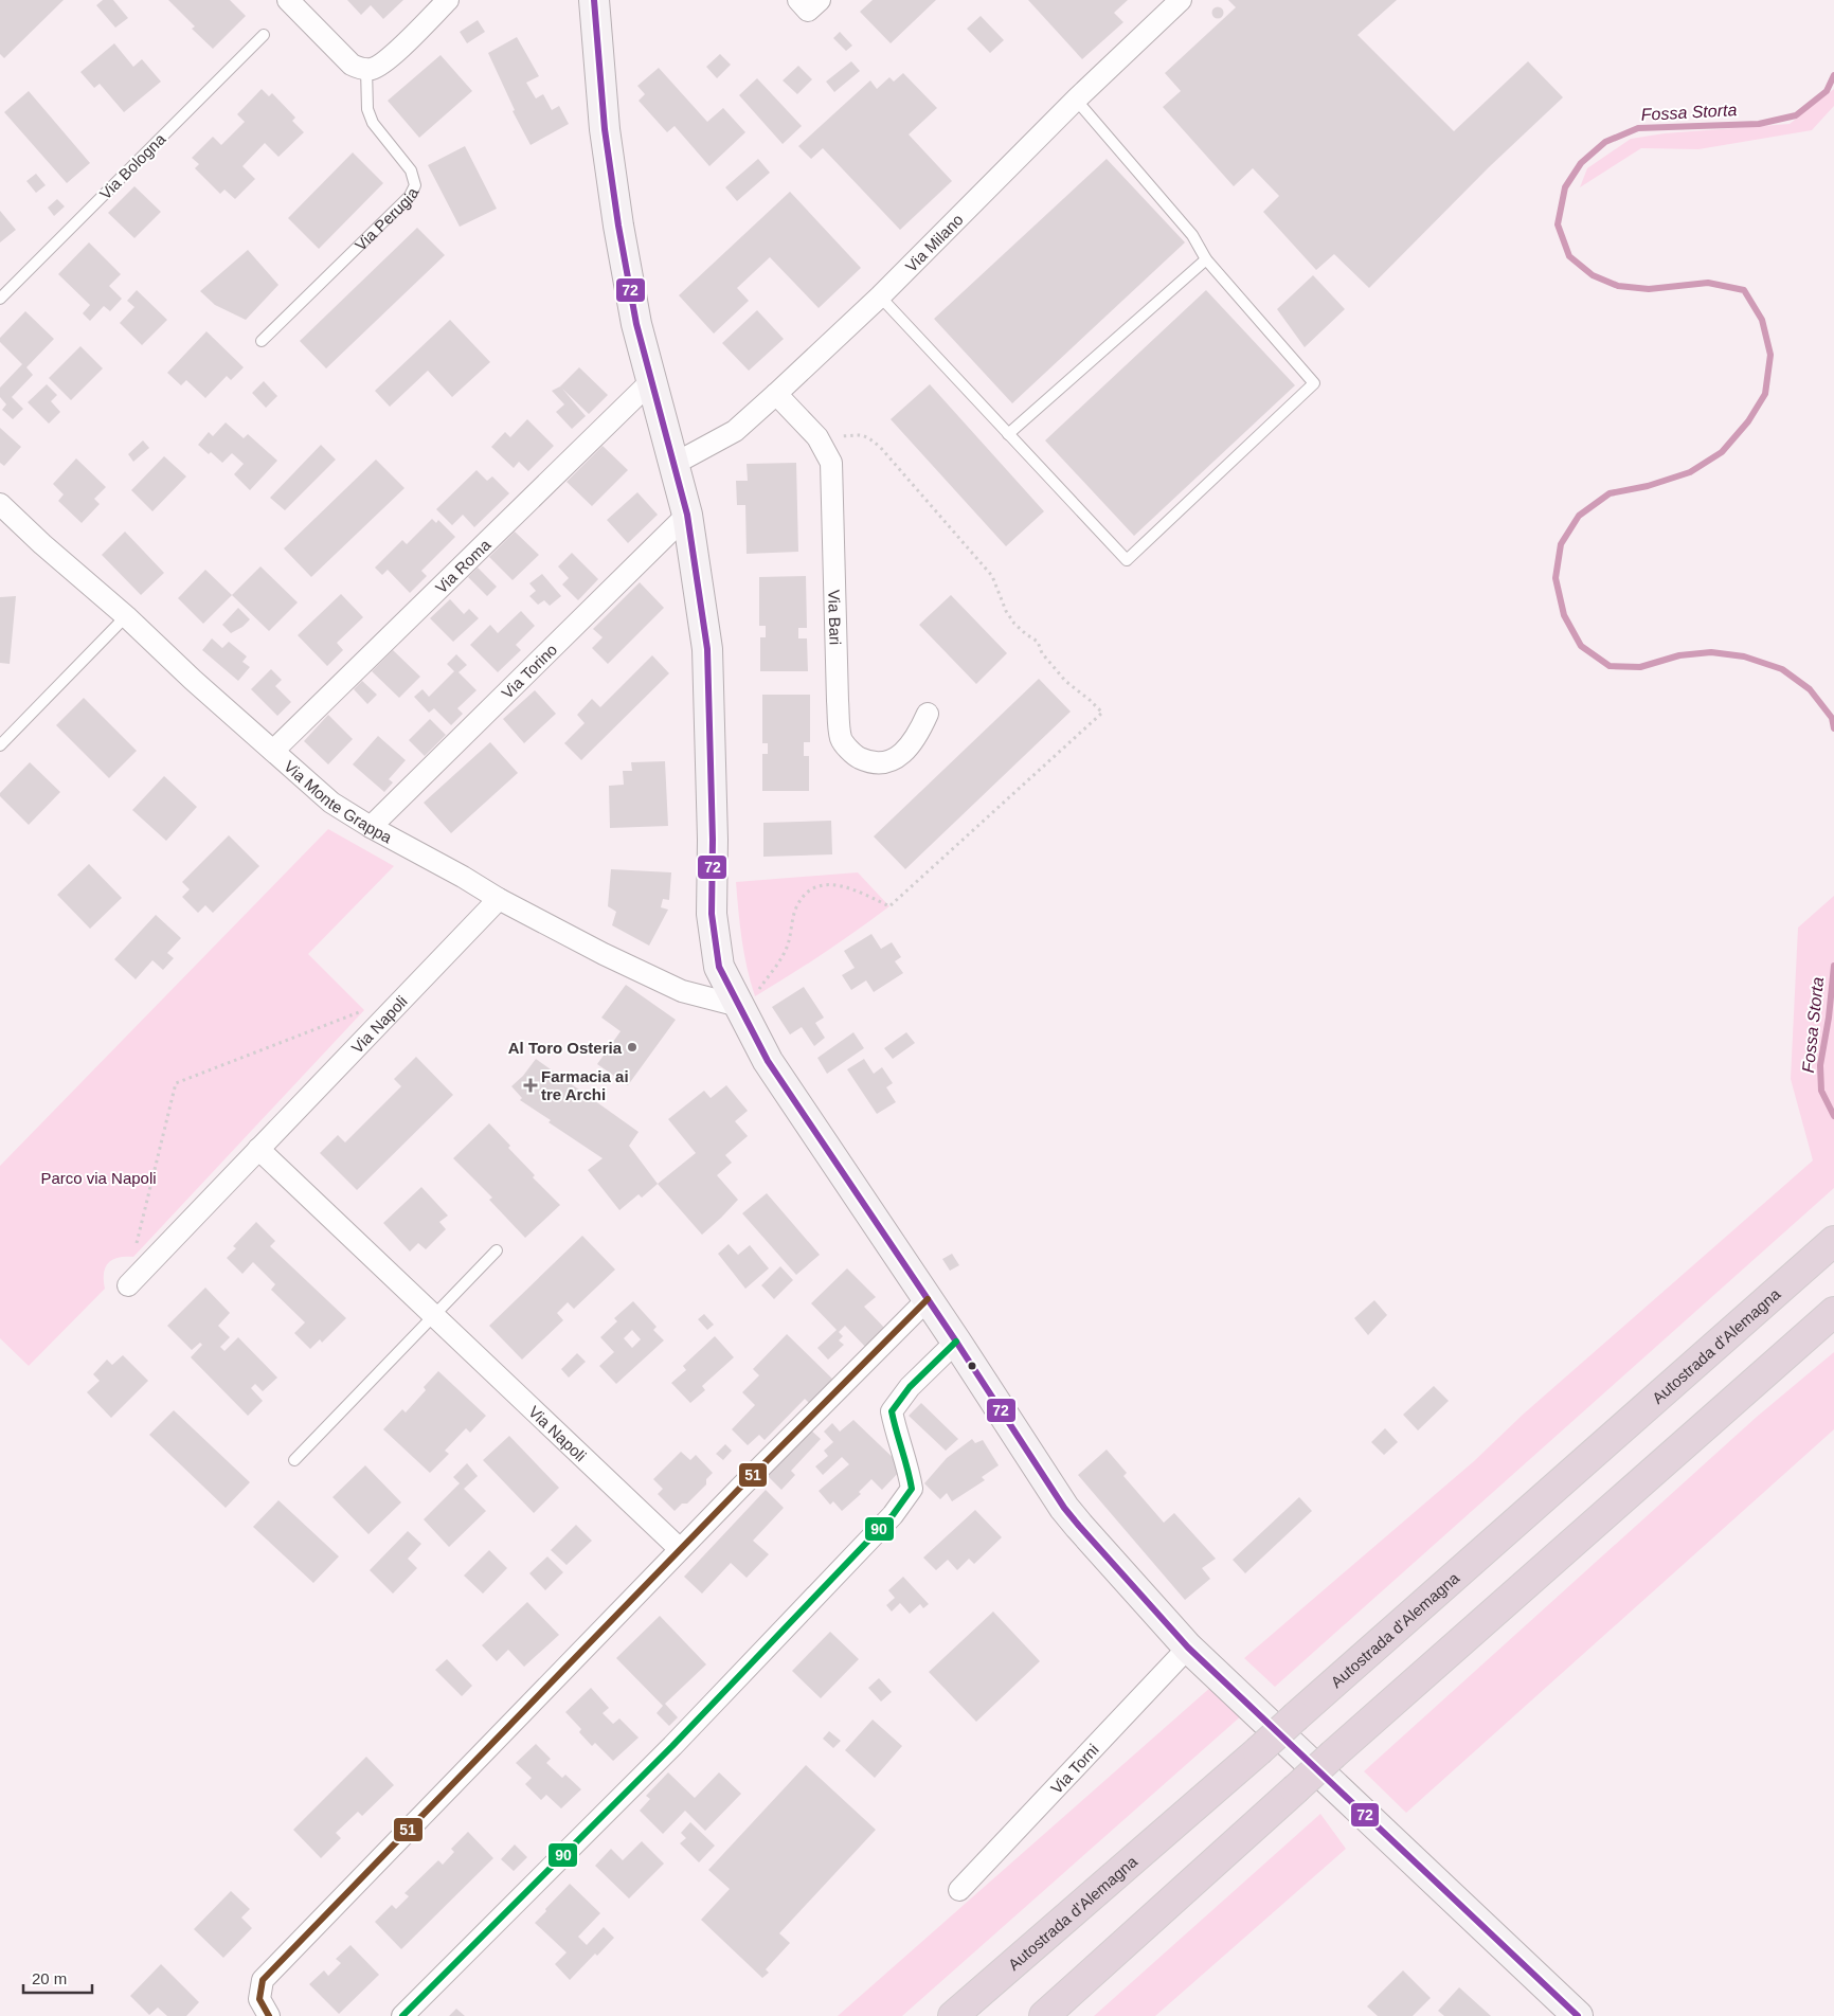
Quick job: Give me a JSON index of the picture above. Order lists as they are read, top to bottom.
{
  "streets": {
    "highway": ["Autostrada d'Alemagna"],
    "street": [
      "Via Milano",
      "Via Roma",
      "Via Bari",
      "Via Torino",
      "Via Monte Grappa",
      "Via Napoli",
      "Via Torni"
    ],
    "lane": ["Via Bologna", "Via Perugia"]
  },
  "crossings": [
    ["Via Milano", "Via Bari"],
    ["Via Roma", "Via Monte Grappa"],
    ["Via Torino", "Via Monte Grappa"],
    ["Via Monte Grappa", "Via Napoli"]
  ],
  "water": ["Fossa Storta"],
  "parks": ["Parco via Napoli"],
  "places": {
    "other": ["Al Toro Osteria"],
    "health": ["Farmacia ai tre Archi"]
  },
  "lines": ["transit line 72", "transit line 51", "transit line 90"],
  "scale_bar": "20 m"
}
